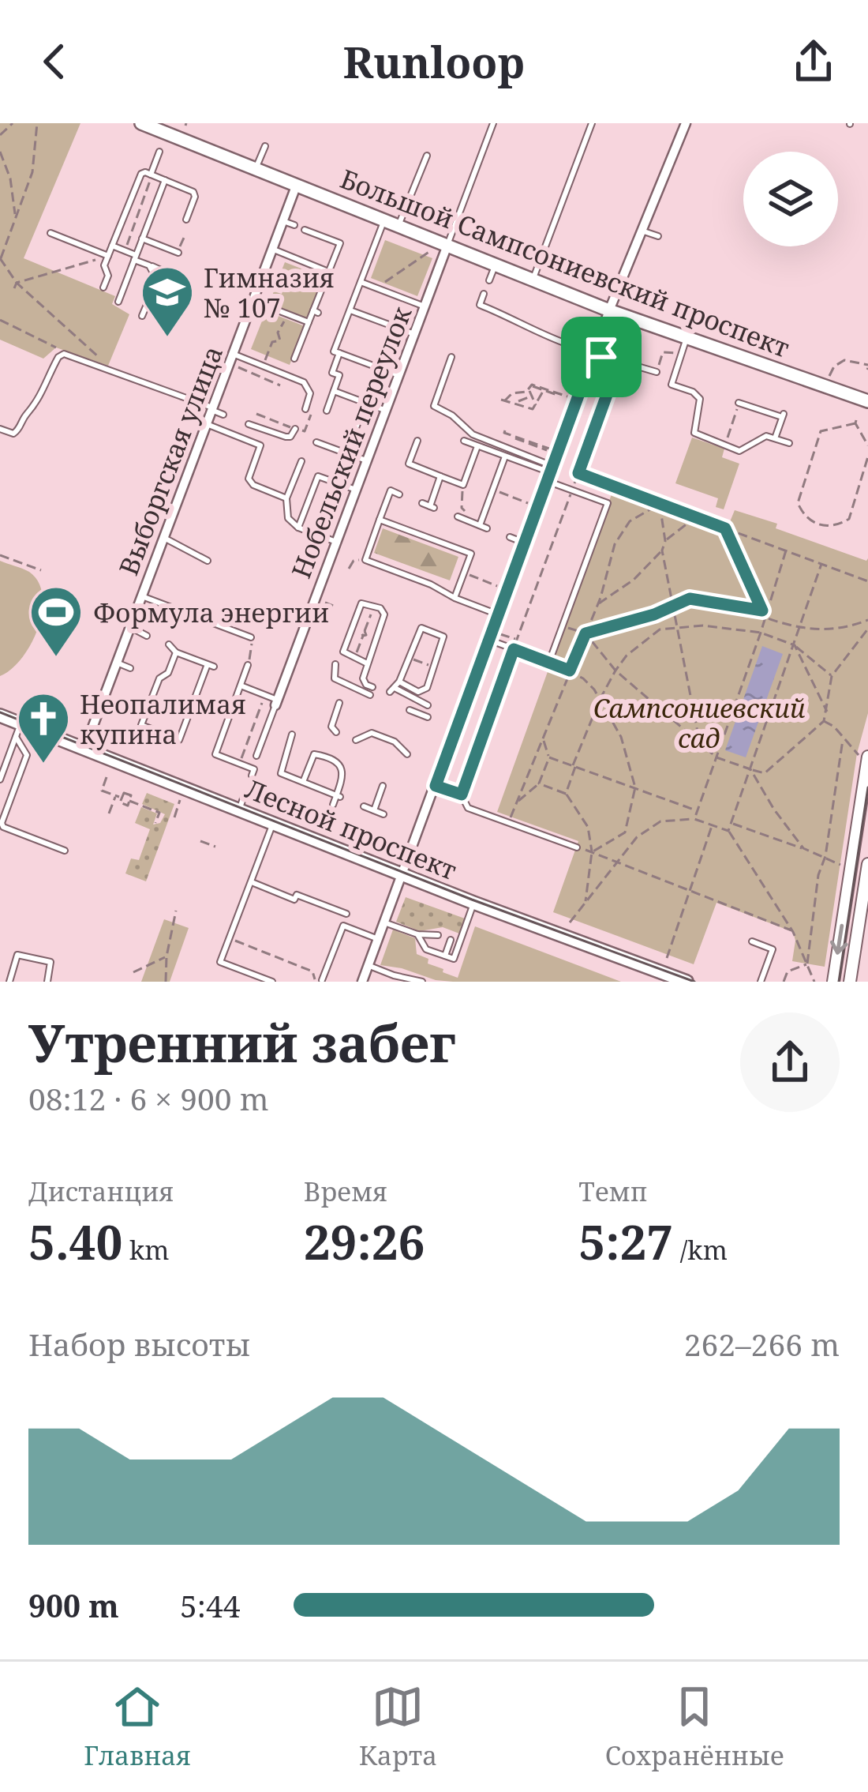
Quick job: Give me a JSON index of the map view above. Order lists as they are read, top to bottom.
{
  "streets": {
    "main road": ["Большой Сампсониевский проспект", "Лесной проспект"],
    "street": ["Нобельский переулок", "Выборгская улица"]
  },
  "crossings": [
    ["Большой Сампсониевский проспект", "Нобельский переулок"],
    ["Большой Сампсониевский проспект", "Выборгская улица"],
    ["Выборгская улица", "Лесной проспект"]
  ],
  "parks": ["Сампсониевский сад"],
  "places": {
    "school or university": ["Гимназия № 107"],
    "sports": ["Формула энергии"],
    "church": ["Неопалимая купина"]
  },
  "page": {
    "header": "Runloop",
    "heading": ["Утренний забег", "08:12 · 6 × 900 m"],
    "stats": [
      ["Дистанция", "5.40 km"],
      ["Время", "29:26"],
      ["Темп", "5:27 /km"]
    ],
    "chart": ["Набор высоты", "262–266 m"],
    "list": [
      {
        "name": "900 m",
        "note": "5:44"
      }
    ],
    "tabs": ["Главная", "Карта", "Сохранённые"]
  }
}
